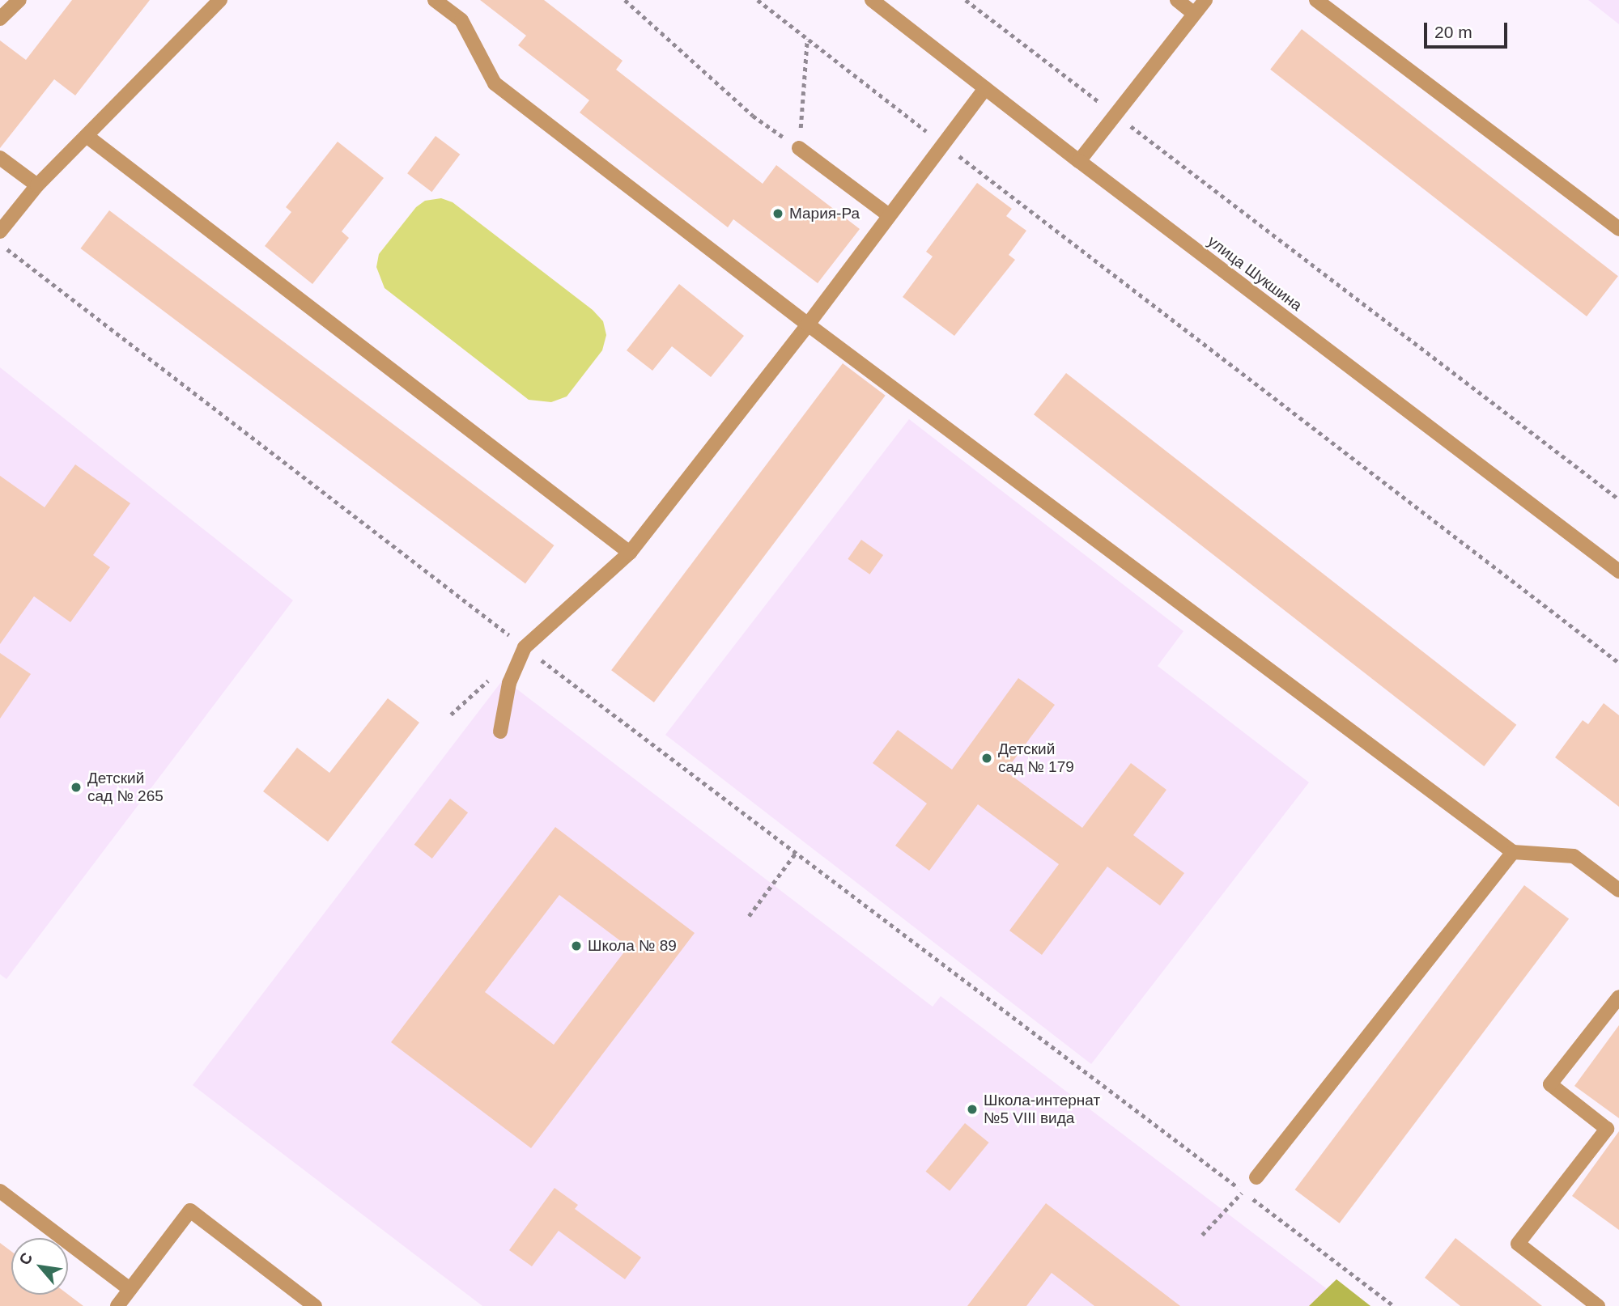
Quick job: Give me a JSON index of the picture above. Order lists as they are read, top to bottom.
{
  "streets": {
    "street": ["улица Шукшина"]
  },
  "places": [
    "Мария-Ра",
    "Детский сад № 179",
    "Детский сад № 265",
    "Школа № 89",
    "Школа-интернат №5 VIII вида"
  ],
  "scale_bar": "20 m",
  "north": "top left"
}
